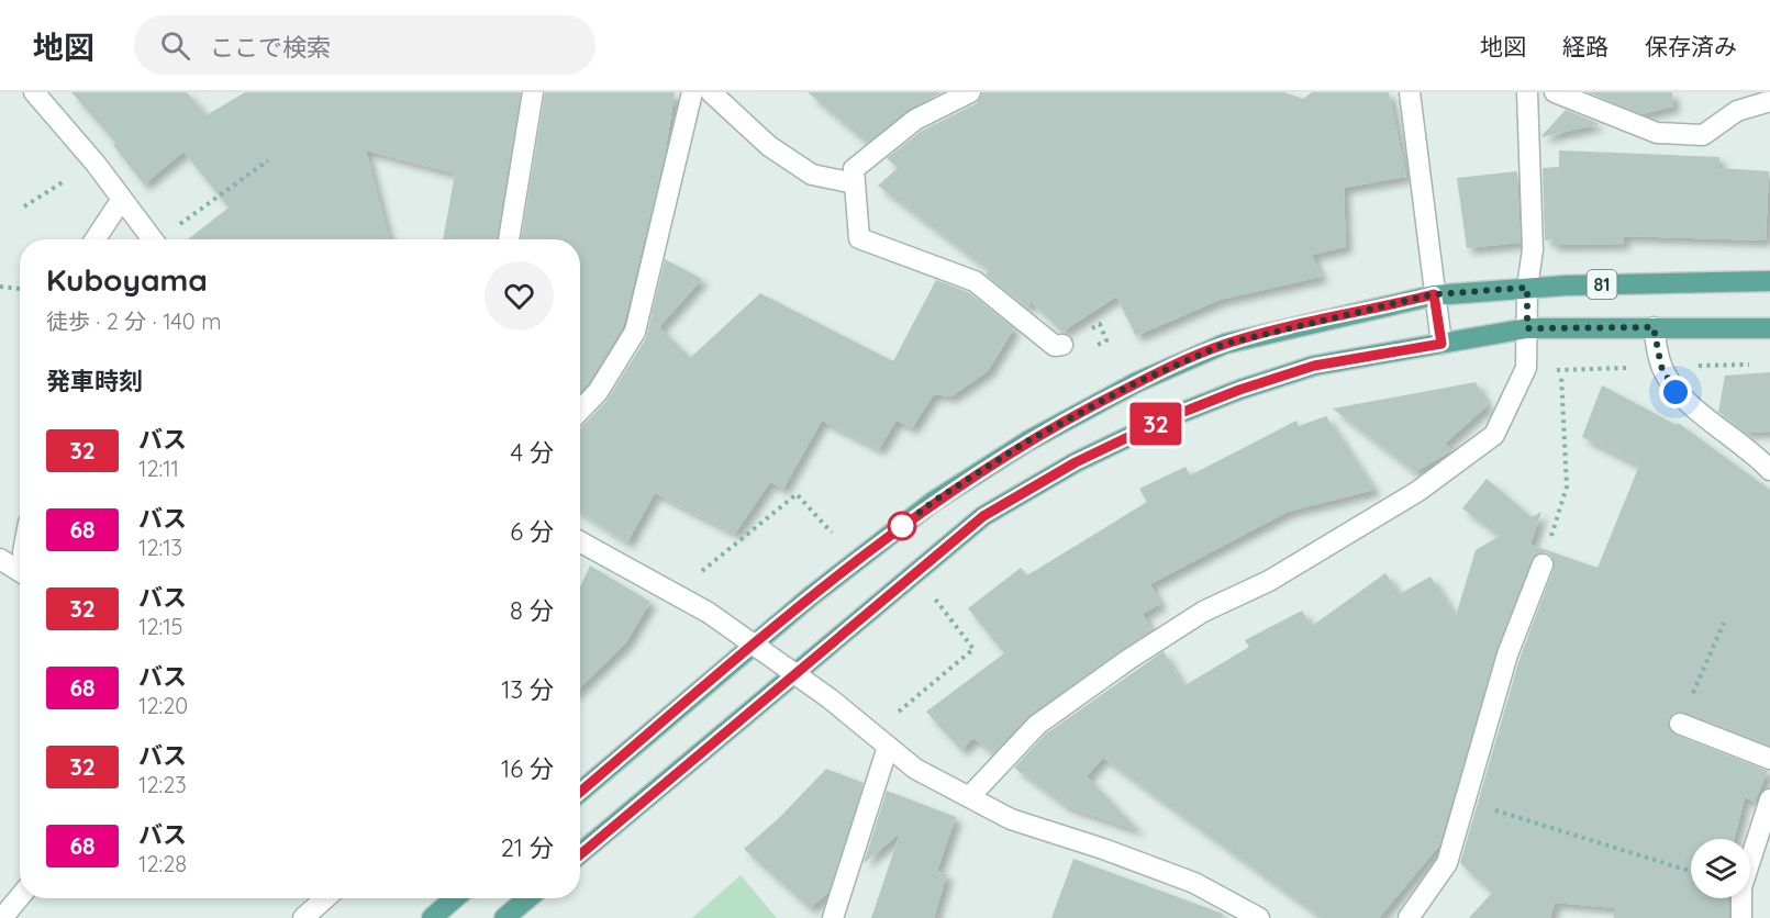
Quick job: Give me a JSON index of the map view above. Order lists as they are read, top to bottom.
{
  "streets": {
    "main road": ["81"]
  },
  "lines": ["bus line 32"],
  "page": {
    "header": "地図",
    "search": "ここで検索",
    "nav": ["地図", "経路", "保存済み"],
    "on_map": "32",
    "heading": [
      ["Kuboyama", "徒歩 · 2 分 · 140 m"],
      "発車時刻"
    ],
    "list": [
      {
        "mark": "32",
        "name": "バス",
        "note": "12:11",
        "value": "4 分"
      },
      {
        "mark": "68",
        "name": "バス",
        "note": "12:13",
        "value": "6 分"
      },
      {
        "mark": "32",
        "name": "バス",
        "note": "12:15",
        "value": "8 分"
      },
      {
        "mark": "68",
        "name": "バス",
        "note": "12:20",
        "value": "13 分"
      },
      {
        "mark": "32",
        "name": "バス",
        "note": "12:23",
        "value": "16 分"
      },
      {
        "mark": "68",
        "name": "バス",
        "note": "12:28",
        "value": "21 分"
      }
    ]
  }
}
